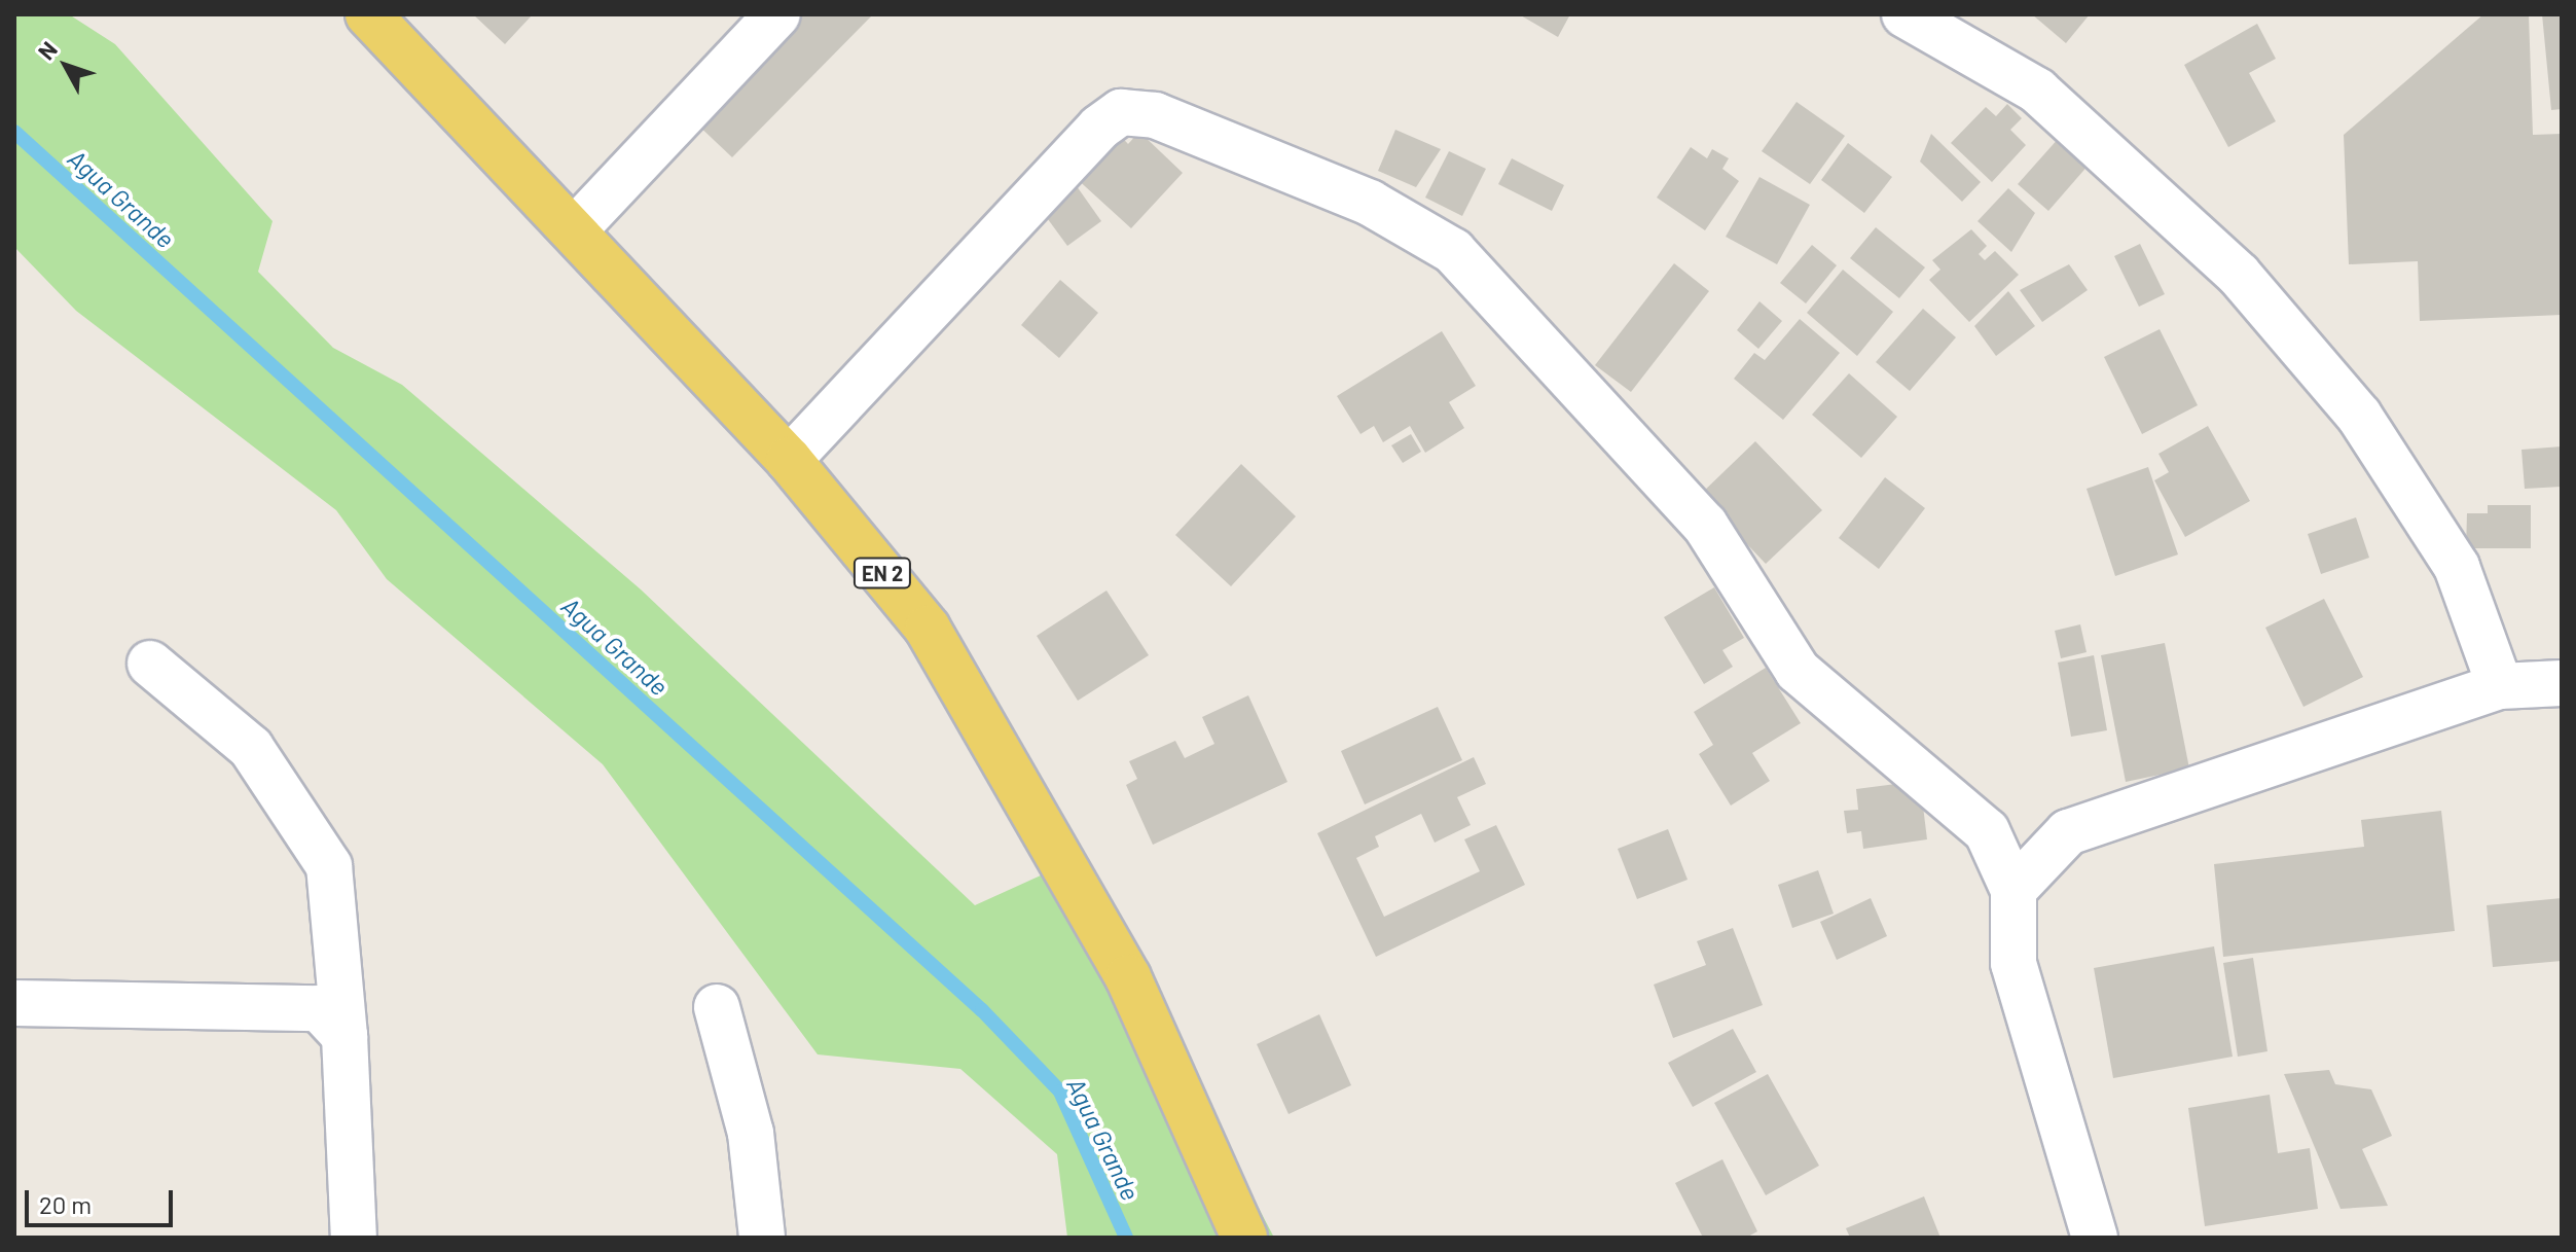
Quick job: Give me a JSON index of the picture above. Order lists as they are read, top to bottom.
{
  "streets": {
    "main road": ["EN 2"]
  },
  "water": ["Agua Grande"],
  "scale_bar": "20 m",
  "north": "top left"
}
